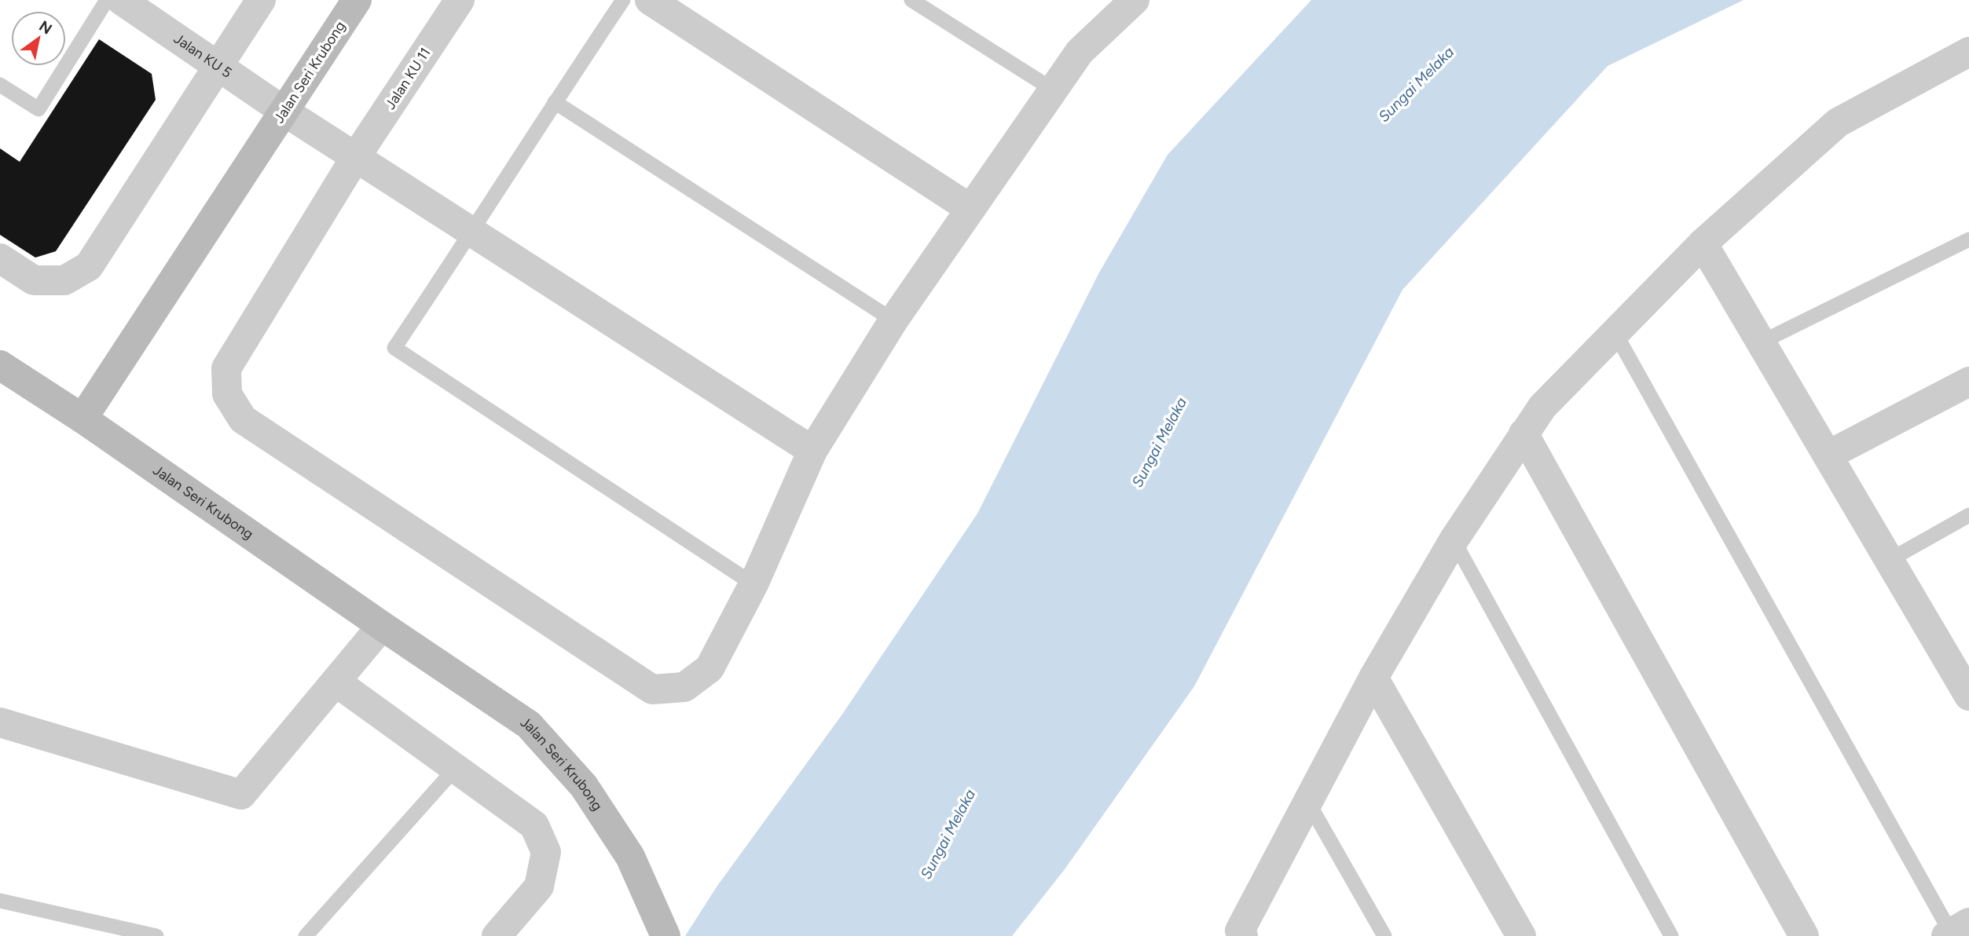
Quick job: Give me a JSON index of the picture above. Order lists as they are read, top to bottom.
{
  "streets": {
    "street": ["Jalan KU 5", "Jalan Seri Krubong", "Jalan KU 11"]
  },
  "crossings": [
    ["Jalan KU 5", "Jalan Seri Krubong"],
    ["Jalan KU 5", "Jalan KU 11"]
  ],
  "water": ["Sungai Melaka"],
  "north": "top right"
}
